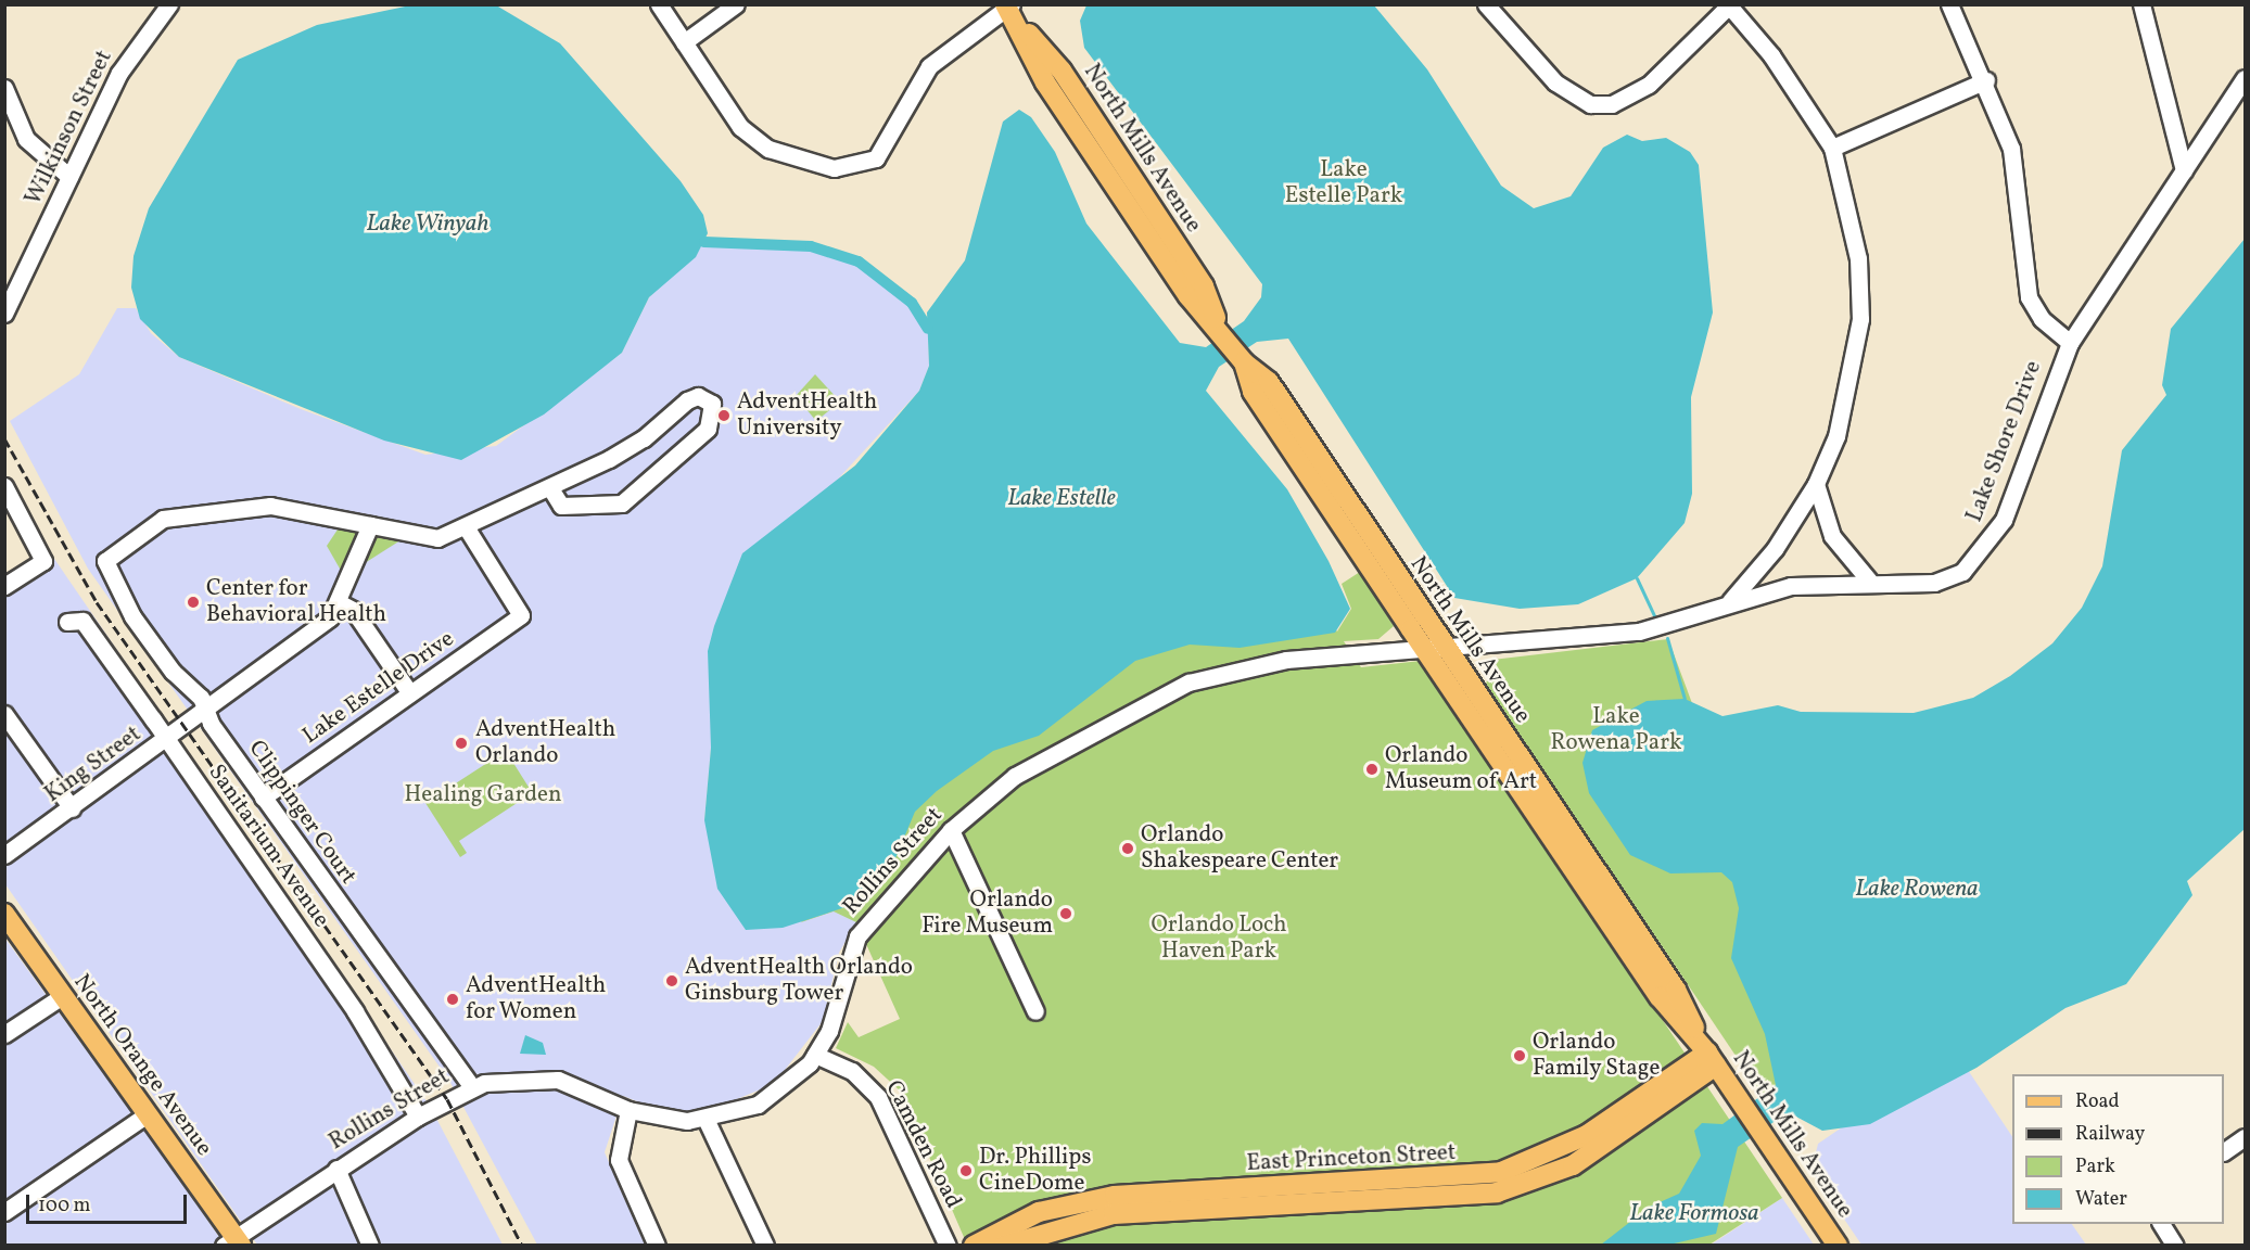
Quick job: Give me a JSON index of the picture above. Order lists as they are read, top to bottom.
{
  "streets": {
    "main road": ["North Mills Avenue", "North Orange Avenue", "East Princeton Street"],
    "street": [
      "Wilkinson Street",
      "Lake Shore Drive",
      "Lake Estelle Drive",
      "King Street",
      "Clippinger Court",
      "Sanitarium Avenue",
      "Rollins Street",
      "Camden Road"
    ]
  },
  "crossings": [
    ["North Mills Avenue", "Lake Shore Drive"],
    ["North Mills Avenue", "Rollins Street"],
    ["North Mills Avenue", "East Princeton Street"],
    ["Lake Shore Drive", "Rollins Street"],
    ["Lake Estelle Drive", "Clippinger Court"],
    ["King Street", "Clippinger Court"],
    ["King Street", "Sanitarium Avenue"],
    ["Clippinger Court", "Rollins Street"],
    ["Sanitarium Avenue", "Rollins Street"],
    ["Rollins Street", "North Orange Avenue"],
    ["Rollins Street", "Camden Road"]
  ],
  "water": [
    "Lake Winyah",
    "Lake Estelle",
    "Lake Rowena",
    "Lake Formosa"
  ],
  "parks": [
    "Lake Estelle Park",
    "Lake Rowena Park",
    "Healing Garden",
    "Orlando Loch Haven Park"
  ],
  "places": [
    "AdventHealth University",
    "Center for Behavioral Health",
    "AdventHealth Orlando",
    "Orlando Museum of Art",
    "Orlando Shakespeare Center",
    "Orlando Fire Museum",
    "AdventHealth Orlando Ginsburg Tower",
    "AdventHealth for Women",
    "Orlando Family Stage",
    "Dr. Phillips CineDome"
  ],
  "legend": [
    "Road",
    "Railway",
    "Park",
    "Water"
  ],
  "scale_bar": "100 m"
}
